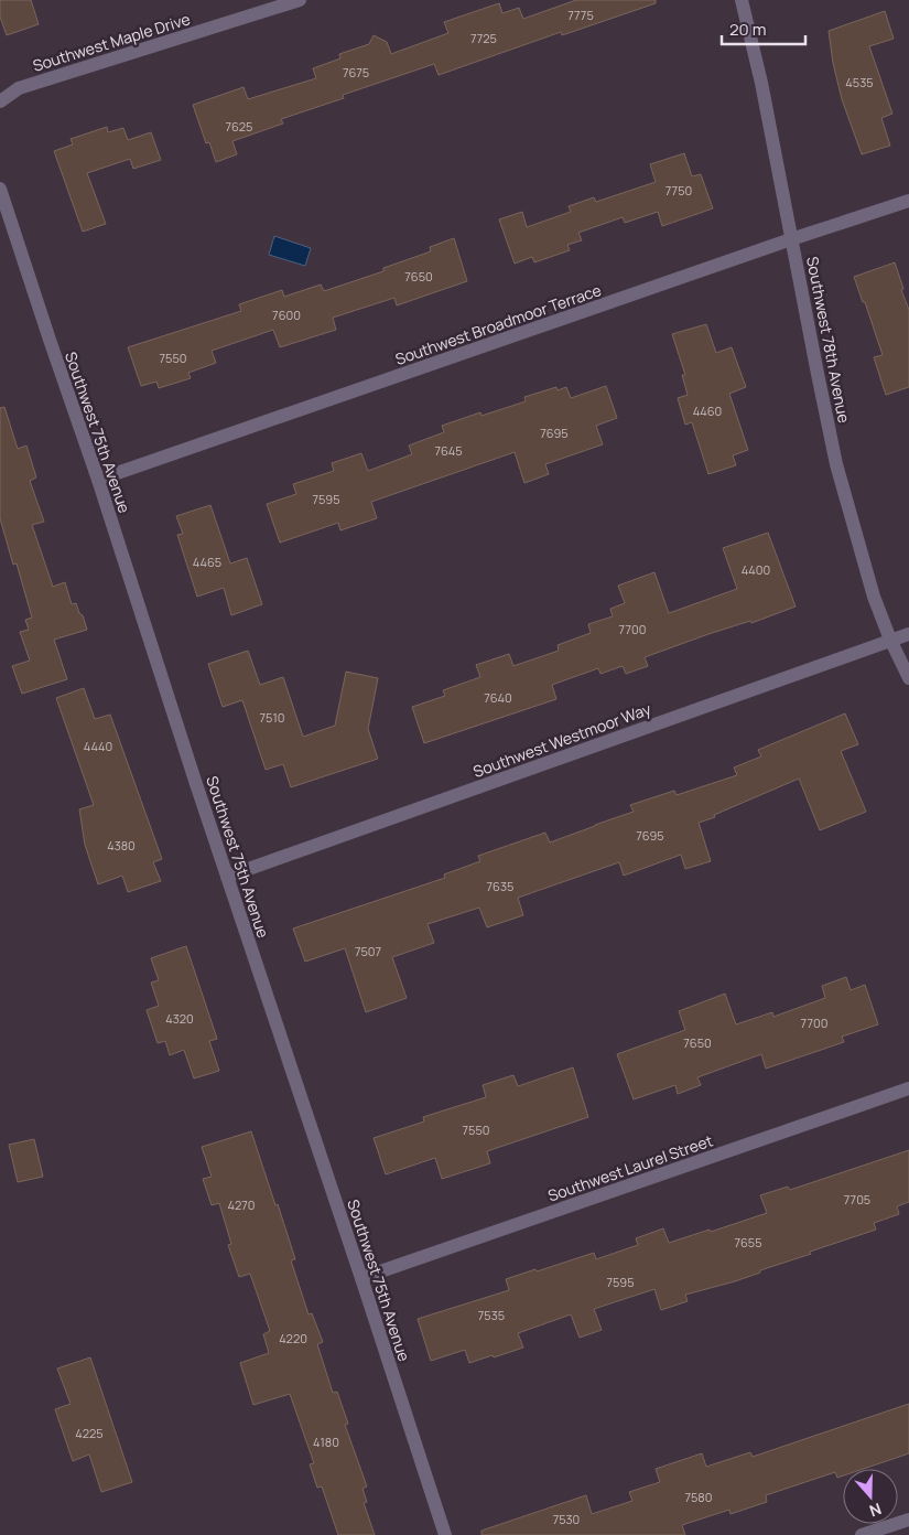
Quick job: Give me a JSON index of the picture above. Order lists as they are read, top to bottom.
{
  "streets": {
    "street": [
      "Southwest Maple Drive",
      "Southwest Broadmoor Terrace",
      "Southwest 78th Avenue",
      "Southwest 75th Avenue",
      "Southwest Westmoor Way",
      "Southwest Laurel Street"
    ]
  },
  "crossings": [
    ["Southwest Broadmoor Terrace", "Southwest 78th Avenue"],
    ["Southwest Broadmoor Terrace", "Southwest 75th Avenue"],
    ["Southwest 78th Avenue", "Southwest Westmoor Way"],
    ["Southwest 75th Avenue", "Southwest Westmoor Way"],
    ["Southwest 75th Avenue", "Southwest Laurel Street"]
  ],
  "house_numbers": [
    "7775",
    "7725",
    "7675",
    "4535",
    "7625",
    "7750",
    "7650",
    "7600",
    "7550",
    "4460",
    "7695",
    "7645",
    "7595",
    "4465",
    "4400",
    "7700",
    "7640",
    "7510",
    "4440",
    "7695",
    "4380",
    "7635",
    "7507",
    "4320",
    "7700",
    "7650",
    "7550",
    "7705",
    "4270",
    "7655",
    "7595",
    "7535",
    "4220",
    "4225",
    "4180",
    "7580",
    "7530"
  ],
  "scale_bar": "20 m",
  "north": "bottom"
}
